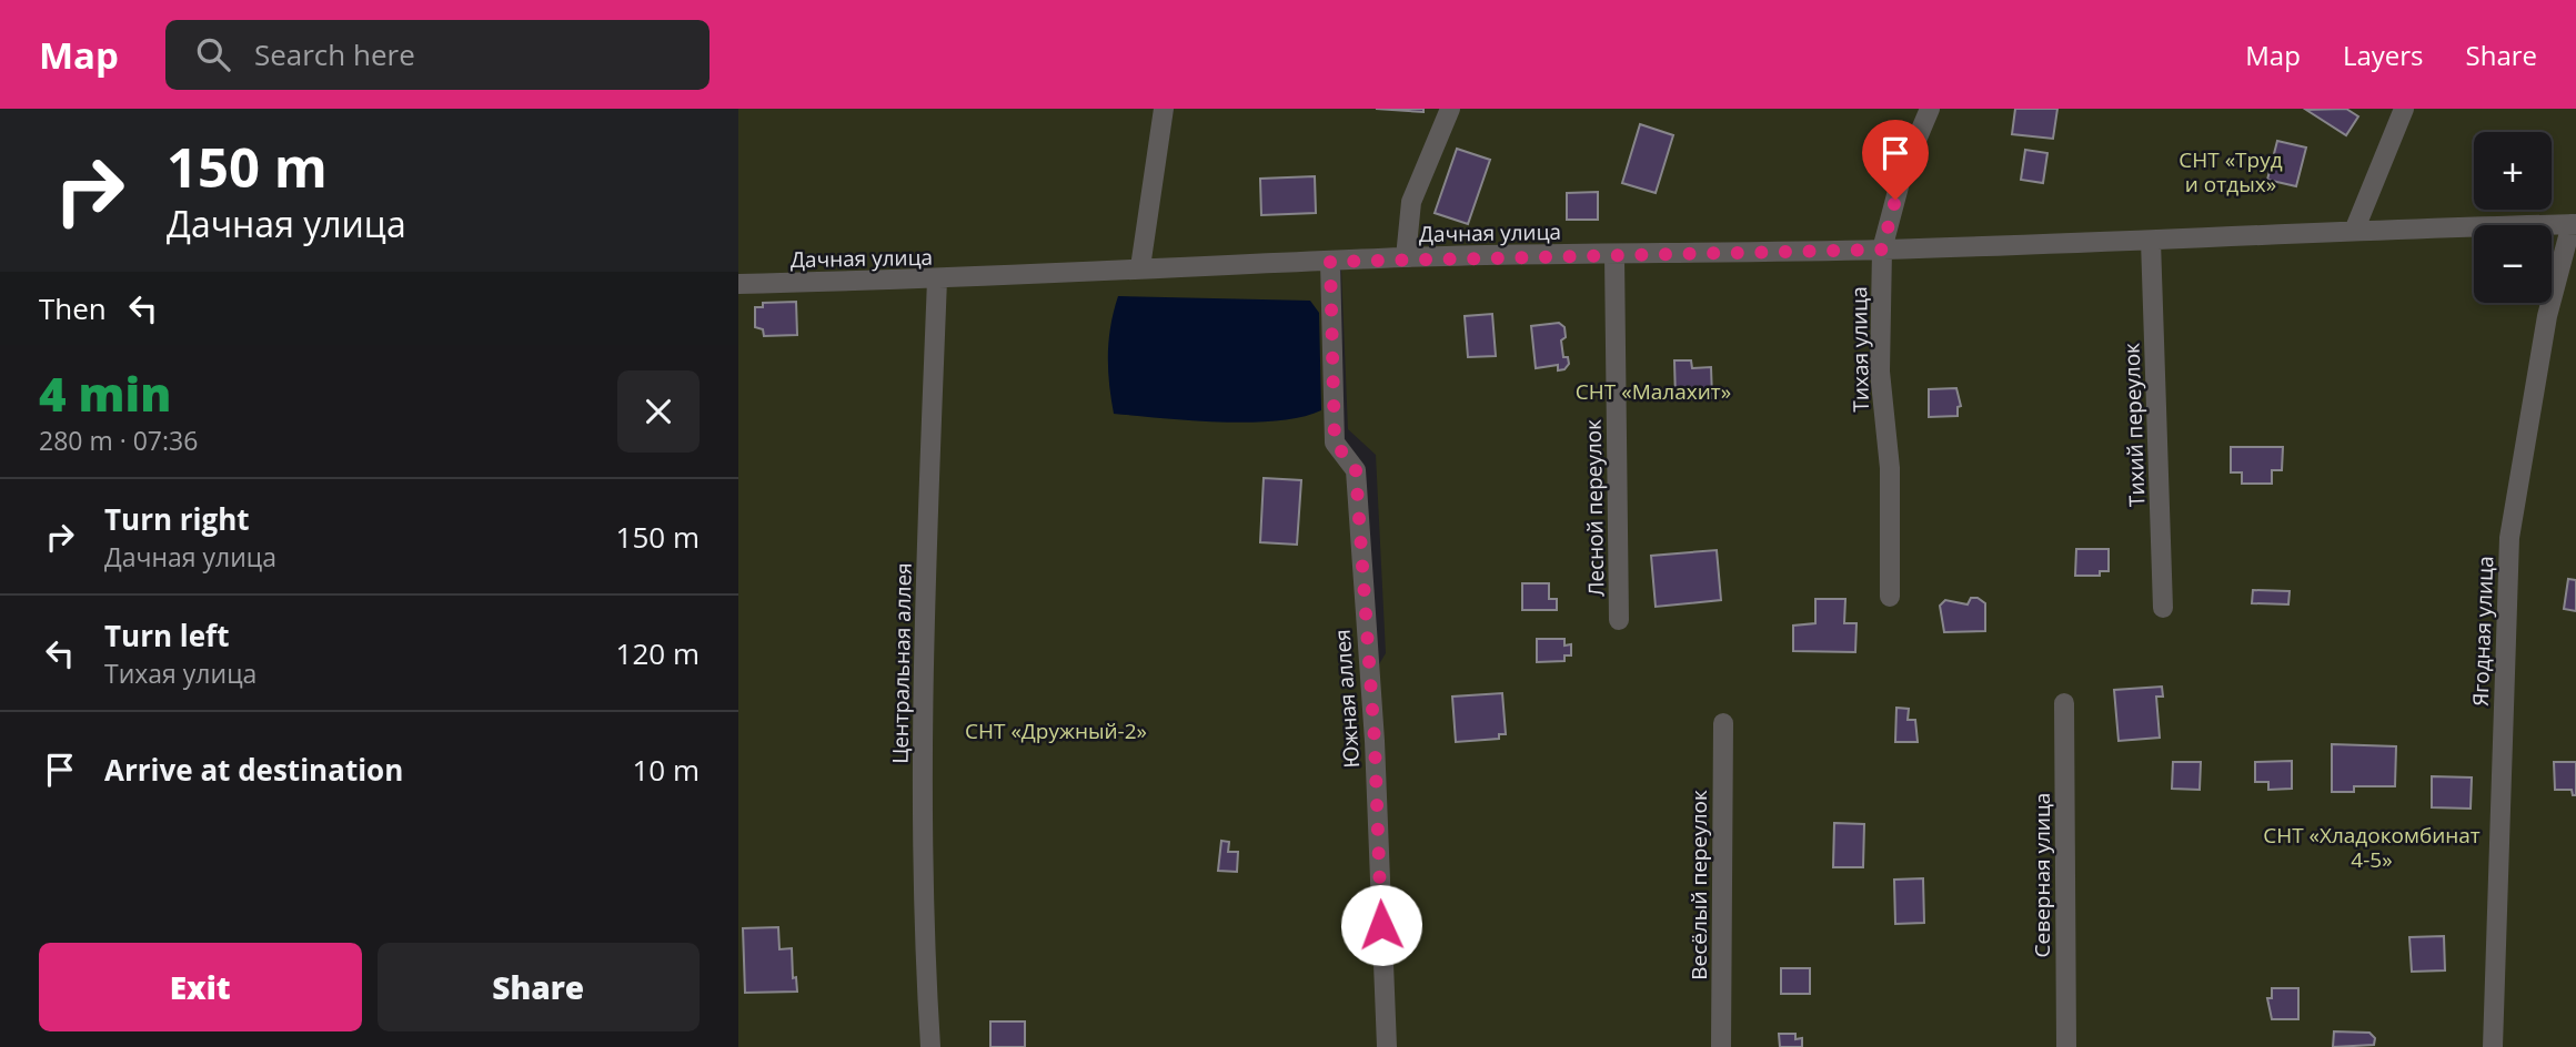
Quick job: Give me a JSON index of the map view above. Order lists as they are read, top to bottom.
{
  "streets": {
    "street": [
      "Дачная улица",
      "Тихая улица",
      "Тихий переулок",
      "Лесной переулок",
      "Ягодная улица",
      "Центральная аллея",
      "Южная аллея",
      "Северная улица",
      "Весёлый переулок"
    ]
  },
  "crossings": [
    ["Дачная улица", "Тихая улица"],
    ["Дачная улица", "Тихий переулок"],
    ["Дачная улица", "Лесной переулок"],
    ["Дачная улица", "Ягодная улица"],
    ["Дачная улица", "Центральная аллея"],
    ["Дачная улица", "Южная аллея"]
  ],
  "parks": [
    "СНТ «Труд и отдых»",
    "СНТ «Малахит»",
    "СНТ «Дружный-2»",
    "СНТ «Хладокомбинат 4-5»"
  ],
  "page": {
    "header": "Map",
    "search": "Search here",
    "nav": ["Map", "Layers", "Share"],
    "turn": ["150 m", "Дачная улица"],
    "map_buttons": ["+", "−"],
    "then": "Then",
    "heading": ["4 min", "280 m · 07:36"],
    "list": [
      {
        "name": "Turn right",
        "note": "Дачная улица",
        "value": "150 m"
      },
      {
        "name": "Turn left",
        "note": "Тихая улица",
        "value": "120 m"
      },
      {
        "name": "Arrive at destination",
        "value": "10 m"
      }
    ],
    "buttons": ["Exit", "Share"]
  }
}
